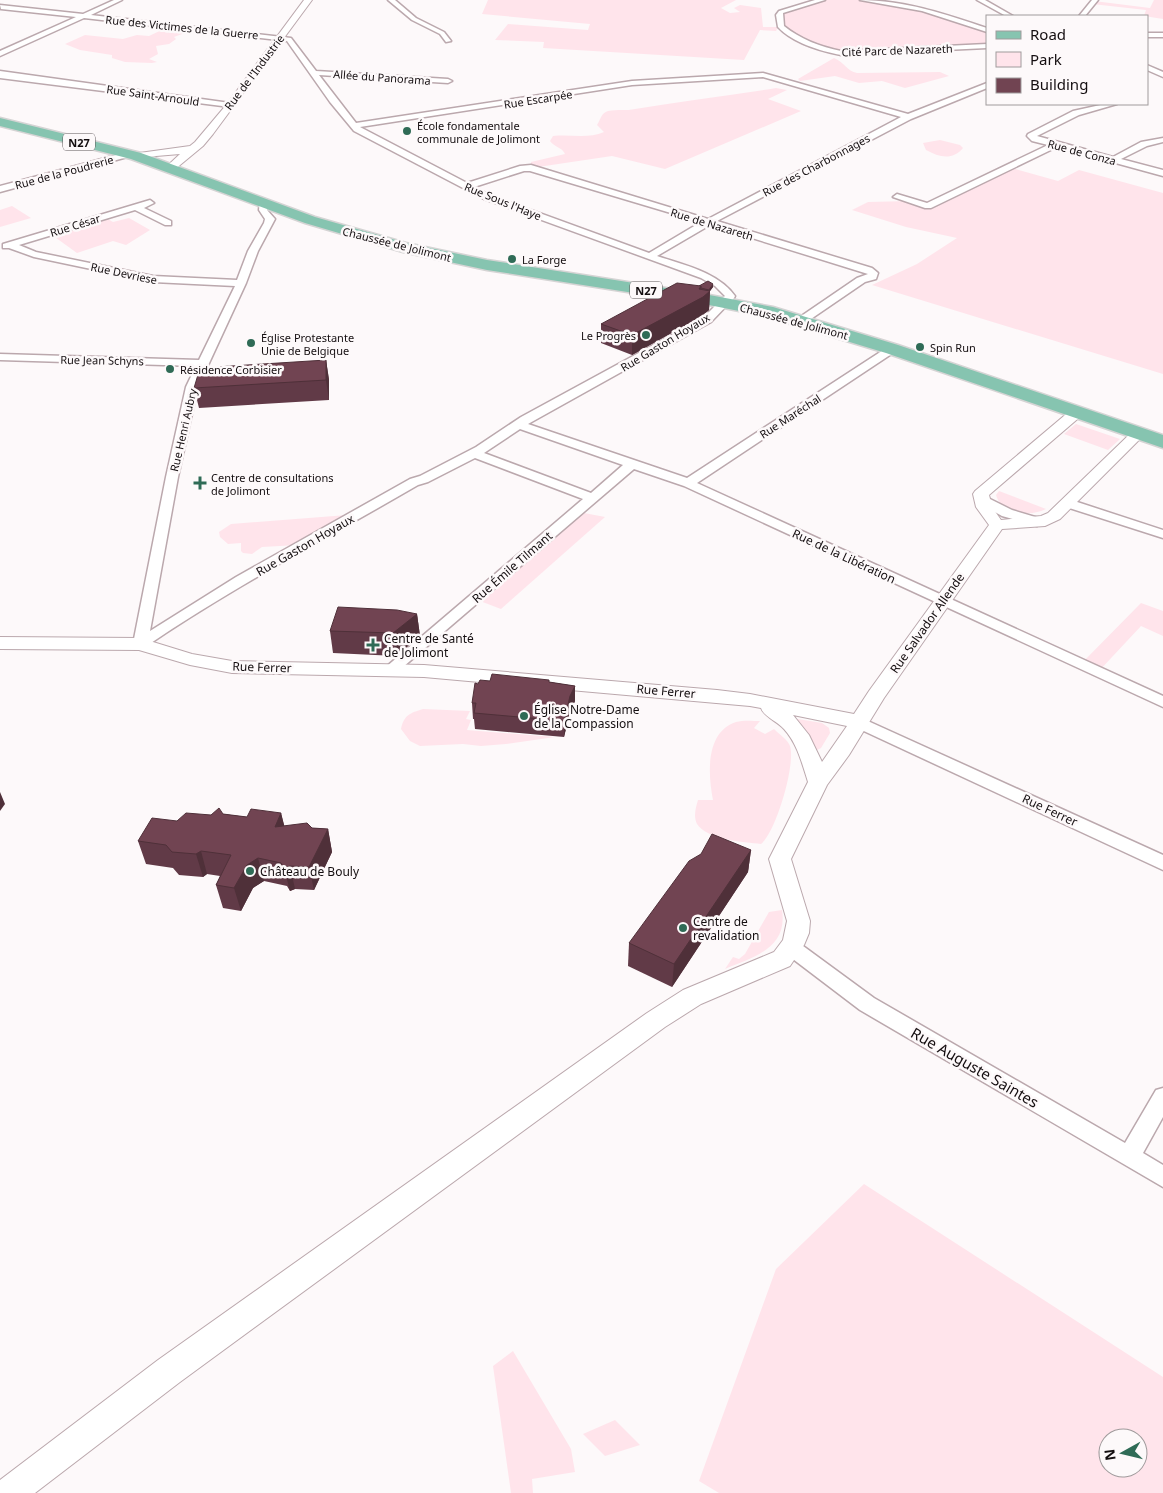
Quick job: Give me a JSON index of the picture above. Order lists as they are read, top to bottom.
{
  "streets": {
    "main road": ["N27", "Chaussée de Jolimont"],
    "street": [
      "Rue des Victimes de la Guerre",
      "Cité Parc de Nazareth",
      "Rue de l'Industrie",
      "Allée du Panorama",
      "Rue Saint-Arnould",
      "Rue Escarpée",
      "Rue de Conza",
      "Rue des Charbonnages",
      "Rue de la Poudrerie",
      "Rue Sous l'Haye",
      "Rue de Nazareth",
      "Rue César",
      "Rue Devriese",
      "Rue Gaston Hoyaux",
      "Rue Jean Schyns",
      "Rue Maréchal",
      "Rue Henri Aubry",
      "Rue de la Libération",
      "Rue Émile Tilmant",
      "Rue Salvador Allende",
      "Rue Ferrer",
      "Rue Auguste Saintes"
    ]
  },
  "crossings": [
    ["Rue des Victimes de la Guerre", "Rue de l'Industrie"],
    ["Rue des Victimes de la Guerre", "Rue Sous l'Haye"],
    ["Rue de l'Industrie", "Rue Saint-Arnould"],
    ["Rue de l'Industrie", "N27"],
    ["Rue de l'Industrie", "Rue Sous l'Haye"],
    ["Rue de l'Industrie", "Chaussée de Jolimont"],
    ["Allée du Panorama", "Rue Sous l'Haye"],
    ["Rue Escarpée", "Rue des Charbonnages"],
    ["Rue Escarpée", "Rue Sous l'Haye"],
    ["N27", "Rue de la Poudrerie"],
    ["N27", "Chaussée de Jolimont"],
    ["Rue des Charbonnages", "Rue Sous l'Haye"],
    ["Rue des Charbonnages", "Rue de Nazareth"],
    ["Rue Sous l'Haye", "Rue de Nazareth"],
    ["Rue Sous l'Haye", "Chaussée de Jolimont"],
    ["Rue Sous l'Haye", "Rue Gaston Hoyaux"],
    ["Rue de Nazareth", "Chaussée de Jolimont"],
    ["Rue César", "Rue Devriese"],
    ["Chaussée de Jolimont", "Rue Gaston Hoyaux"],
    ["Chaussée de Jolimont", "Rue Maréchal"],
    ["Chaussée de Jolimont", "Rue Henri Aubry"],
    ["Rue Devriese", "Rue Henri Aubry"],
    ["Rue Gaston Hoyaux", "Rue Henri Aubry"],
    ["Rue Gaston Hoyaux", "Rue de la Libération"],
    ["Rue Gaston Hoyaux", "Rue Ferrer"],
    ["Rue Jean Schyns", "Rue Henri Aubry"],
    ["Rue Maréchal", "Rue de la Libération"],
    ["Rue Henri Aubry", "Rue Ferrer"],
    ["Rue de la Libération", "Rue Émile Tilmant"],
    ["Rue de la Libération", "Rue Salvador Allende"],
    ["Rue Émile Tilmant", "Rue Ferrer"],
    ["Rue Salvador Allende", "Rue Ferrer"],
    ["Rue Salvador Allende", "Rue Auguste Saintes"]
  ],
  "places": {
    "other": [
      "École fondamentale communale de Jolimont",
      "La Forge",
      "Le Progrès",
      "Église Protestante Unie de Belgique",
      "Spin Run",
      "Résidence Corbisier",
      "Église Notre-Dame de la Compassion",
      "Château de Bouly",
      "Centre de revalidation"
    ],
    "health": ["Centre de consultations de Jolimont", "Centre de Santé de Jolimont"]
  },
  "legend": ["Road", "Park", "Building"],
  "north": "left"
}
